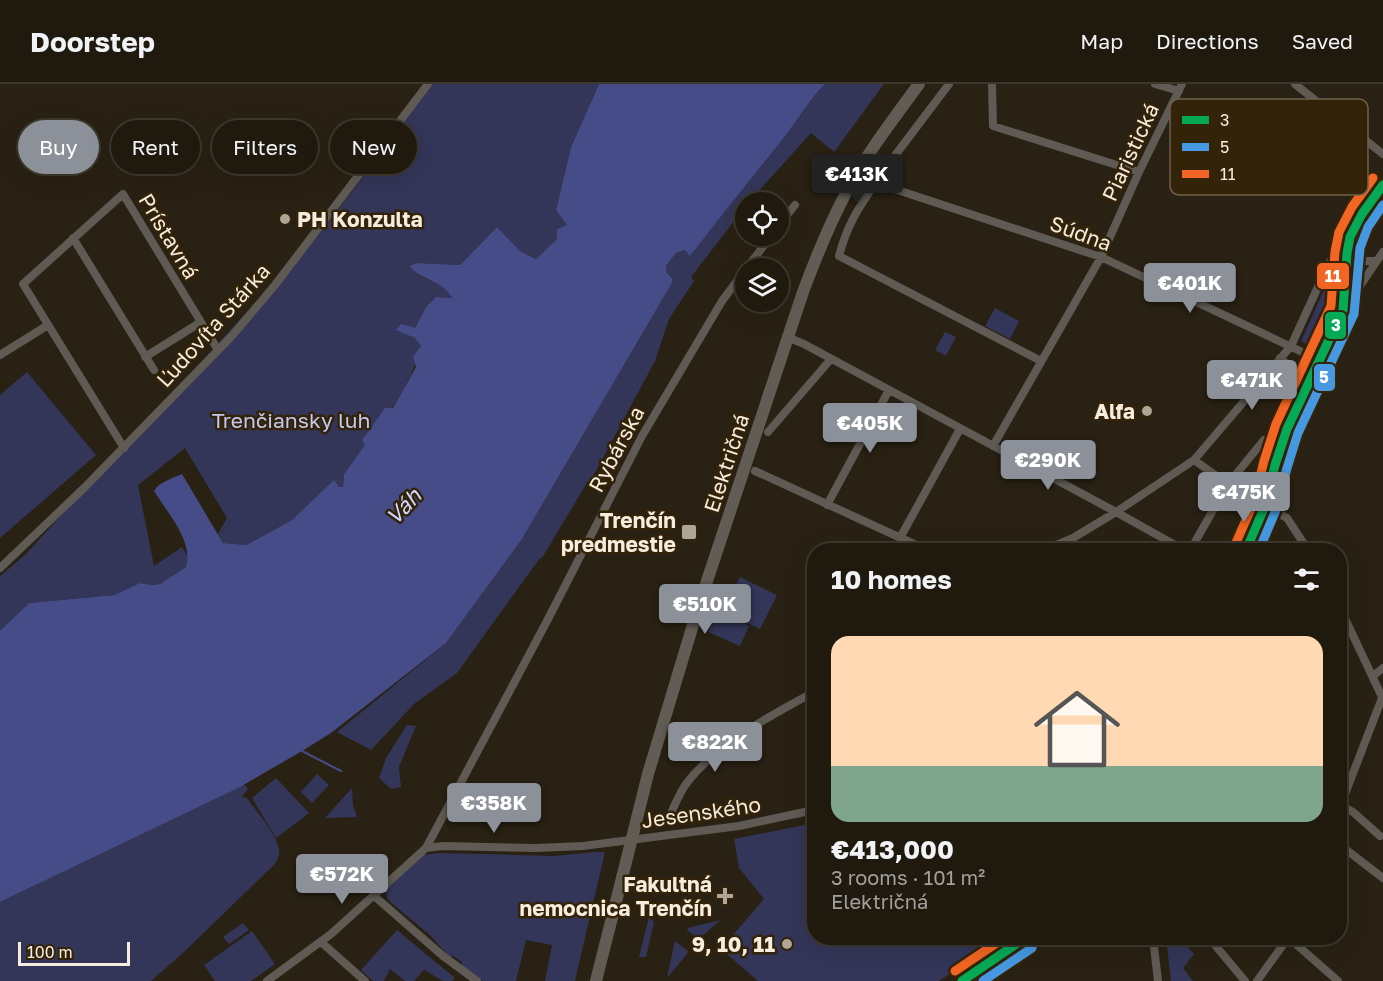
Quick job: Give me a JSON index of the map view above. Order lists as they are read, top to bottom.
{
  "streets": {
    "main road": ["Električná"],
    "street": [
      "Piaristická",
      "Súdna",
      "Prístavná",
      "Ľudovíta Stárka",
      "Rybárska",
      "Jesenského"
    ]
  },
  "crossings": [
    ["Piaristická", "Súdna"],
    ["Súdna", "Električná"],
    ["Prístavná", "Ľudovíta Stárka"],
    ["Rybárska", "Jesenského"]
  ],
  "water": ["Váh"],
  "parks": ["Trenčiansky luh"],
  "places": {
    "other": ["PH Konzulta", "Alfa", "9, 10, 11"],
    "transit": ["Trenčín predmestie"],
    "health": ["Fakultná nemocnica Trenčín"]
  },
  "lines": ["transit line 11", "transit line 3", "transit line 5"],
  "legend": ["3", "5", "11"],
  "scale_bar": "100 m",
  "page": {
    "header": "Doorstep",
    "nav": ["Map", "Directions", "Saved"],
    "chip": [
      "Buy",
      "Rent",
      "Filters",
      "New"
    ],
    "price": [
      "€413K",
      "€401K",
      "€471K",
      "€405K",
      "€290K",
      "€475K",
      "€510K",
      "€822K",
      "€358K",
      "€572K"
    ],
    "heading": "10 homes",
    "list": [
      {
        "name": "€413,000",
        "note": "3 rooms · 101 m² · Električná"
      }
    ],
    "scale": "100 m"
  }
}
